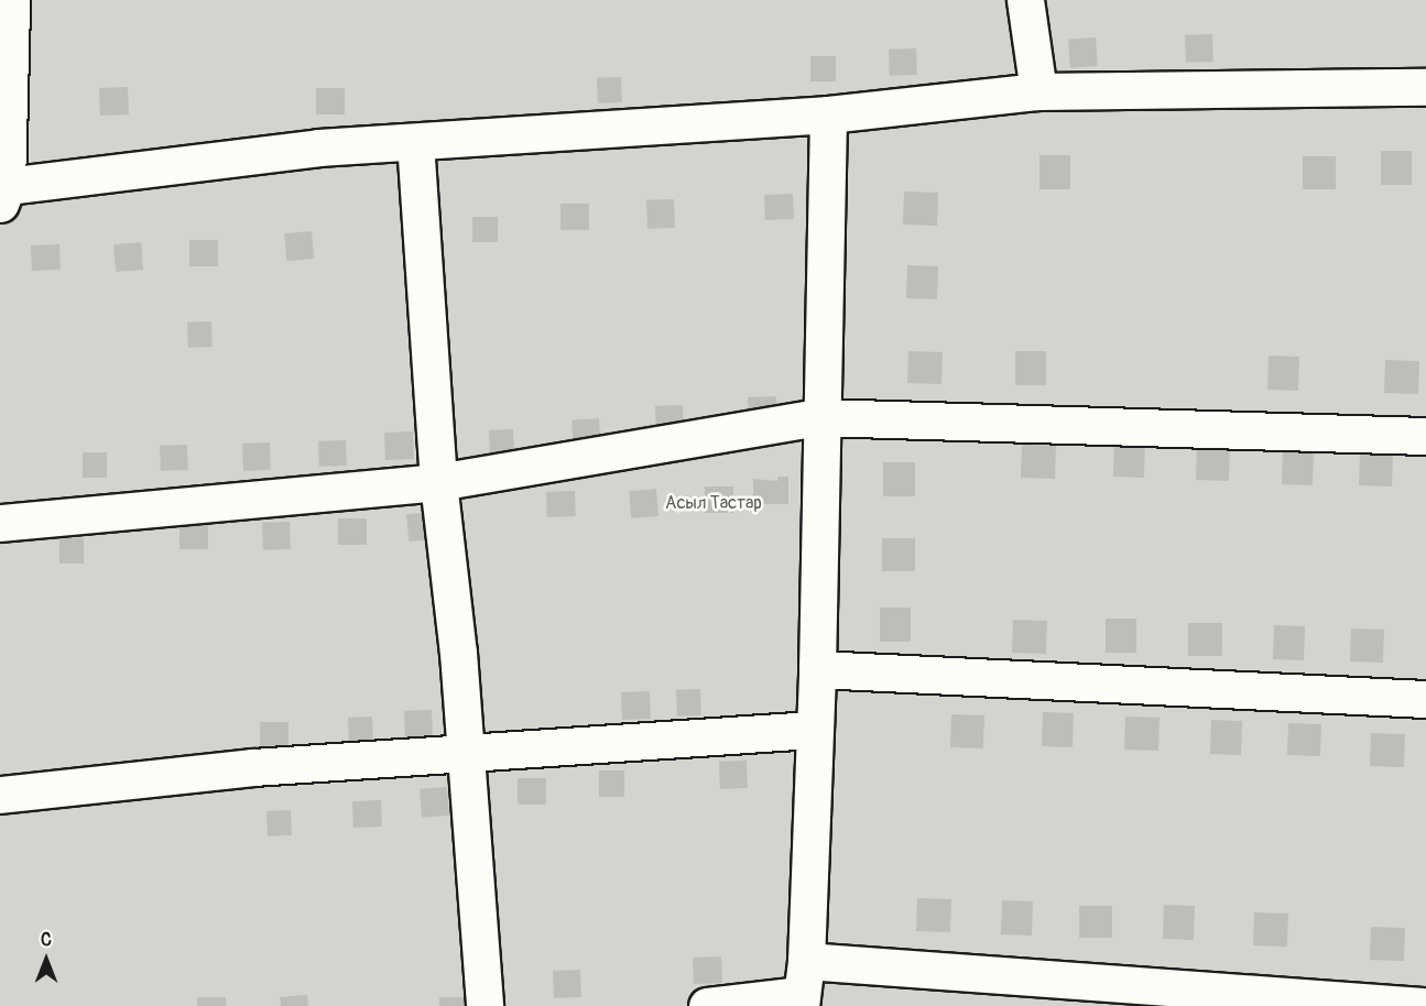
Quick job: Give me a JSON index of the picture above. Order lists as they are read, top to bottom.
{
  "parks": ["Асыл Тастар"],
  "north": "top"
}
